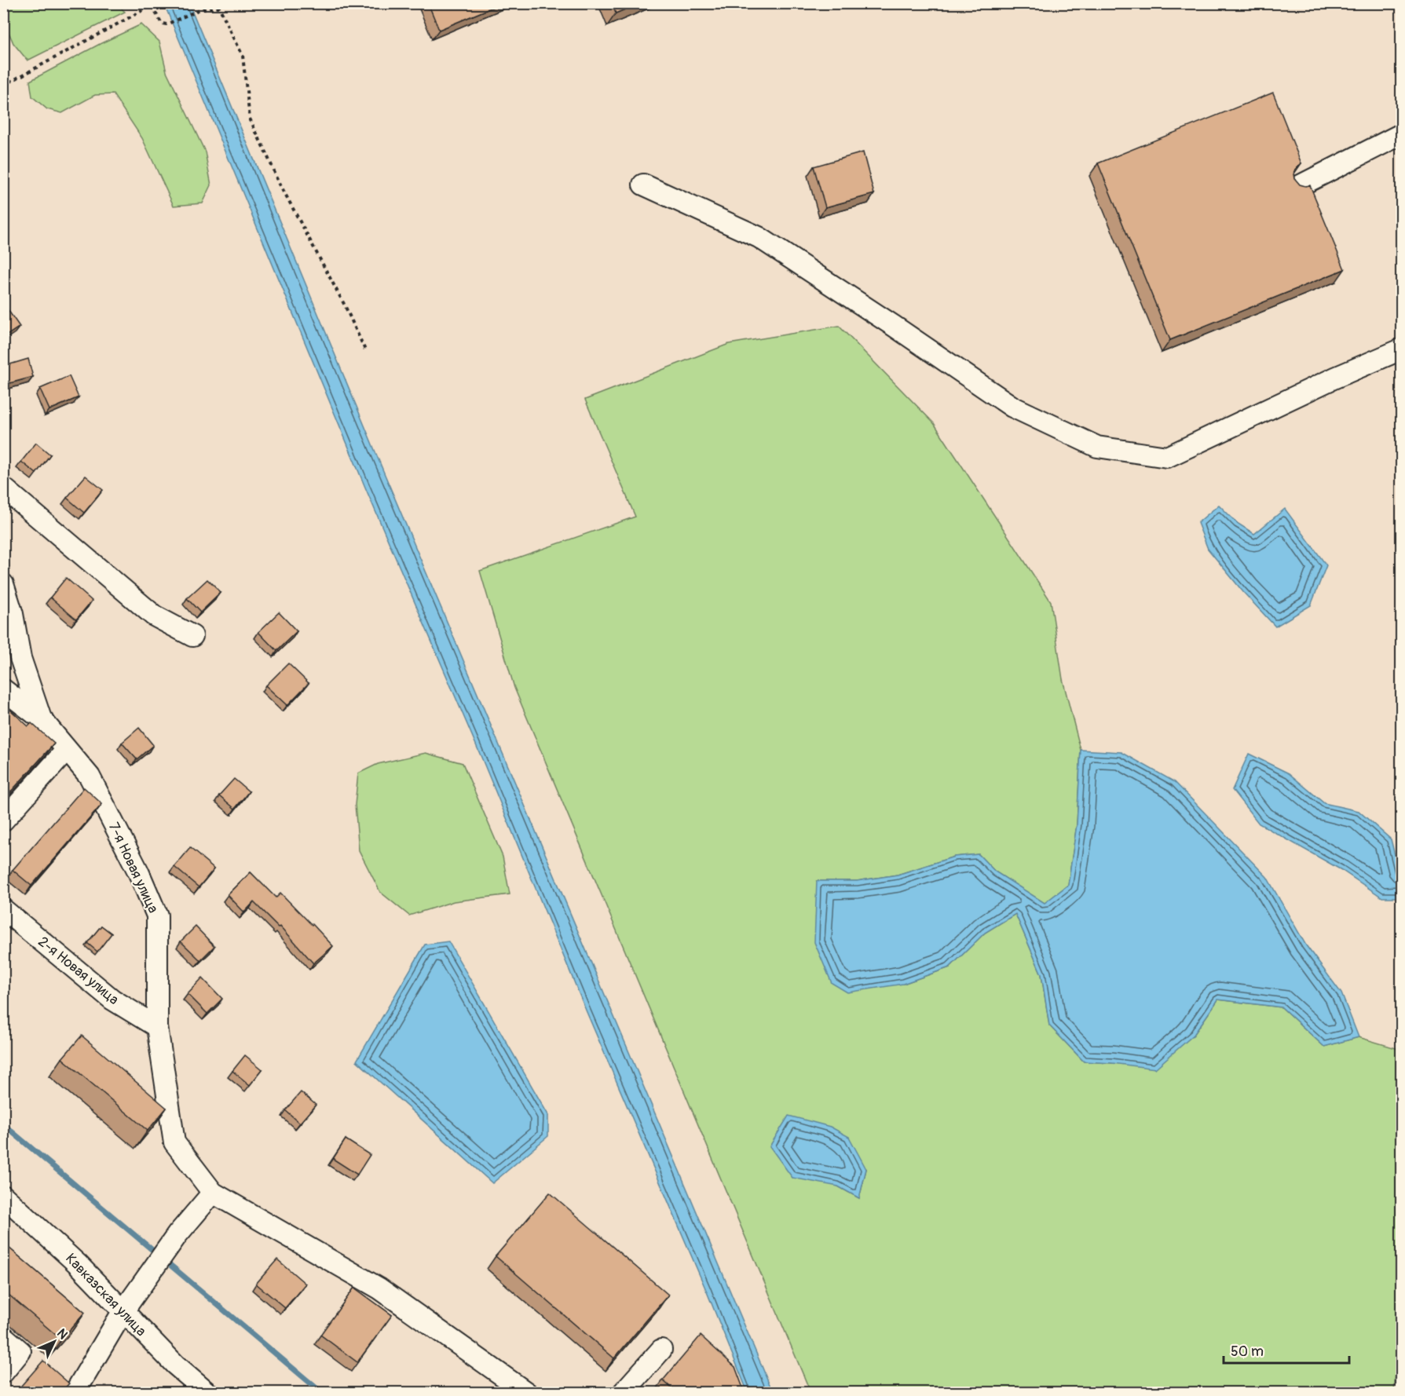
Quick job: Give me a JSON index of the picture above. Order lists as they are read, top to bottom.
{
  "streets": {
    "street": ["7-я Новая улица", "2-я Новая улица", "Кавказская улица"]
  },
  "crossings": [
    ["7-я Новая улица", "2-я Новая улица"]
  ],
  "scale_bar": "50 m",
  "north": "top right"
}
